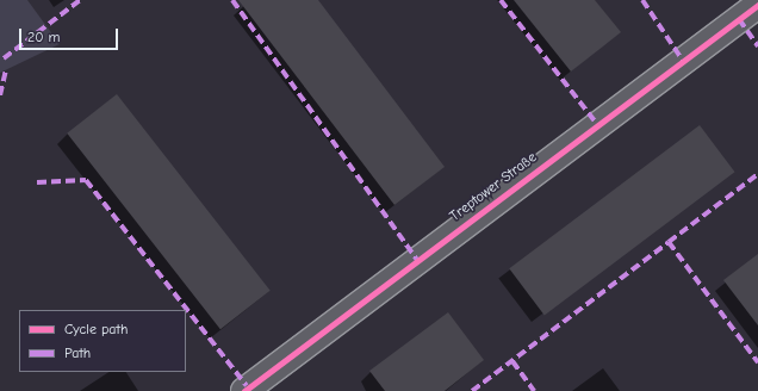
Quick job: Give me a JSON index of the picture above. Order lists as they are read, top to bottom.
{
  "streets": {
    "street": ["Treptower Straße"]
  },
  "legend": ["Cycle path", "Path"],
  "scale_bar": "20 m"
}
